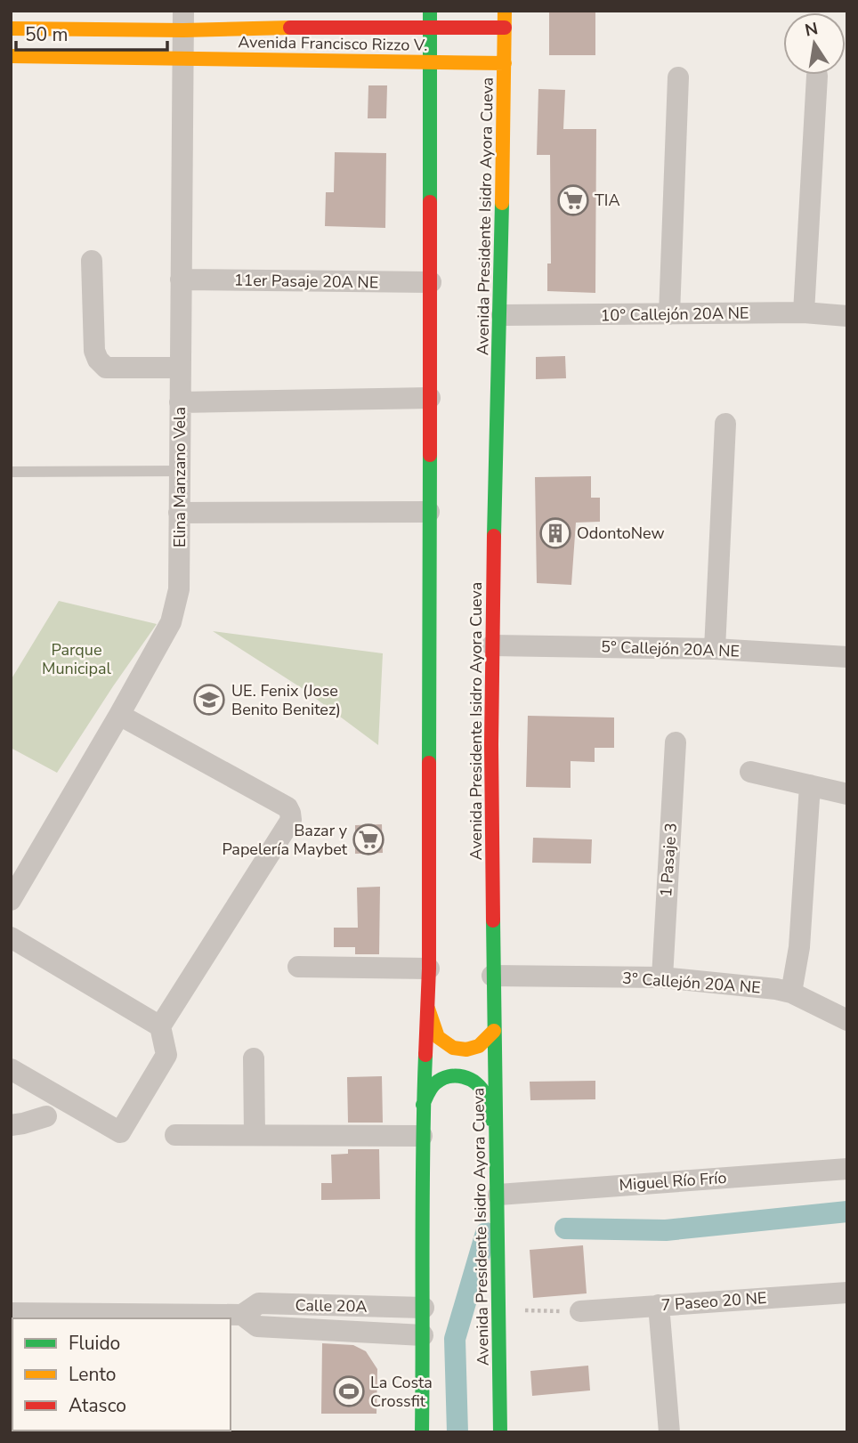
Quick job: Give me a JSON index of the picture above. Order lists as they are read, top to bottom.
{
  "streets": {
    "main road": ["Avenida Francisco Rizzo V.", "Avenida Presidente Isidro Ayora Cueva"],
    "street": [
      "11er Pasaje 20A NE",
      "10° Callejón 20A NE",
      "Elina Manzano Vela",
      "5° Callejón 20A NE",
      "1 Pasaje 3",
      "3° Callejón 20A NE",
      "Miguel Río Frío",
      "7 Paseo 20 NE",
      "Calle 20A"
    ]
  },
  "crossings": [
    ["Avenida Francisco Rizzo V.", "Avenida Presidente Isidro Ayora Cueva"],
    ["Avenida Francisco Rizzo V.", "Elina Manzano Vela"],
    ["Avenida Presidente Isidro Ayora Cueva", "10° Callejón 20A NE"],
    ["Avenida Presidente Isidro Ayora Cueva", "5° Callejón 20A NE"],
    ["Avenida Presidente Isidro Ayora Cueva", "3° Callejón 20A NE"],
    ["Avenida Presidente Isidro Ayora Cueva", "Miguel Río Frío"],
    ["11er Pasaje 20A NE", "Elina Manzano Vela"],
    ["1 Pasaje 3", "3° Callejón 20A NE"]
  ],
  "parks": ["Parque Municipal"],
  "places": {
    "supermarket": ["TIA", "Bazar y Papelería Maybet"],
    "building": ["OdontoNew"],
    "school or university": ["UE. Fenix (Jose Benito Benitez)"],
    "sports": ["La Costa Crossfit"]
  },
  "legend": ["Fluido", "Lento", "Atasco"],
  "scale_bar": "50 m",
  "north": "top"
}
